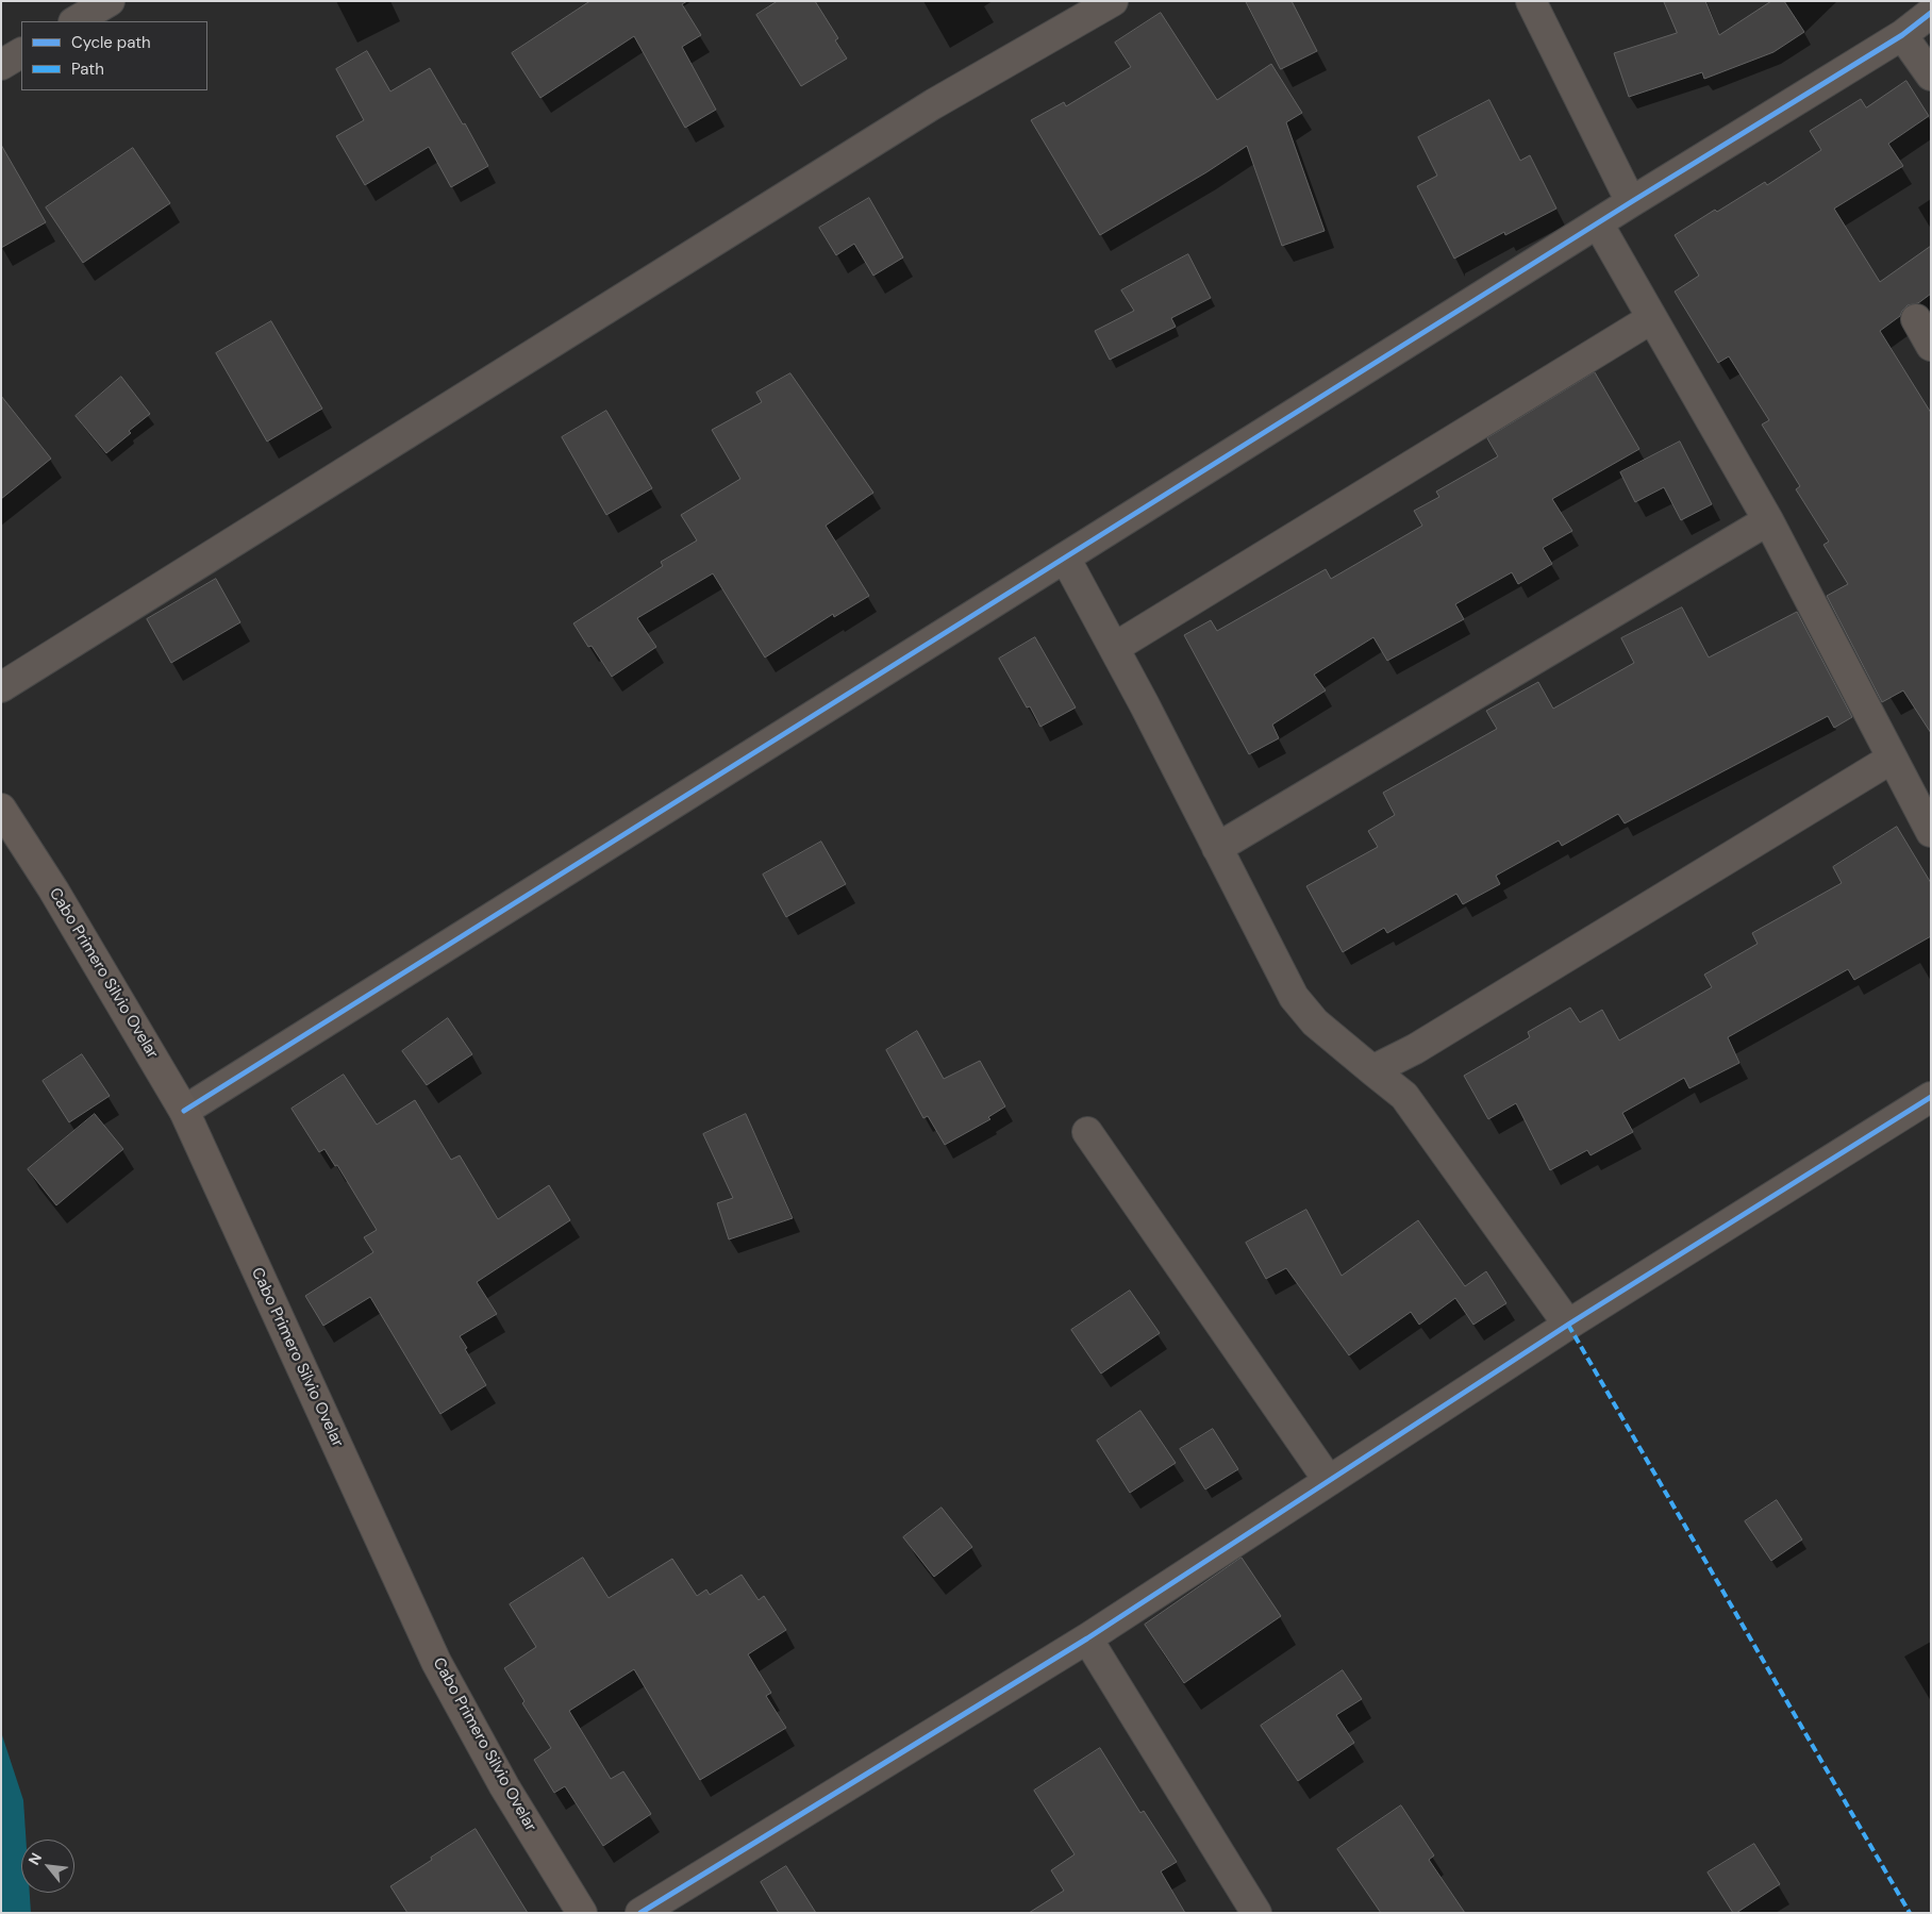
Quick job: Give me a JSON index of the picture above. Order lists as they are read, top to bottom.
{
  "streets": {
    "main road": ["Cabo Primero Silvio Ovelar"]
  },
  "legend": ["Cycle path", "Path"],
  "north": "top left"
}
